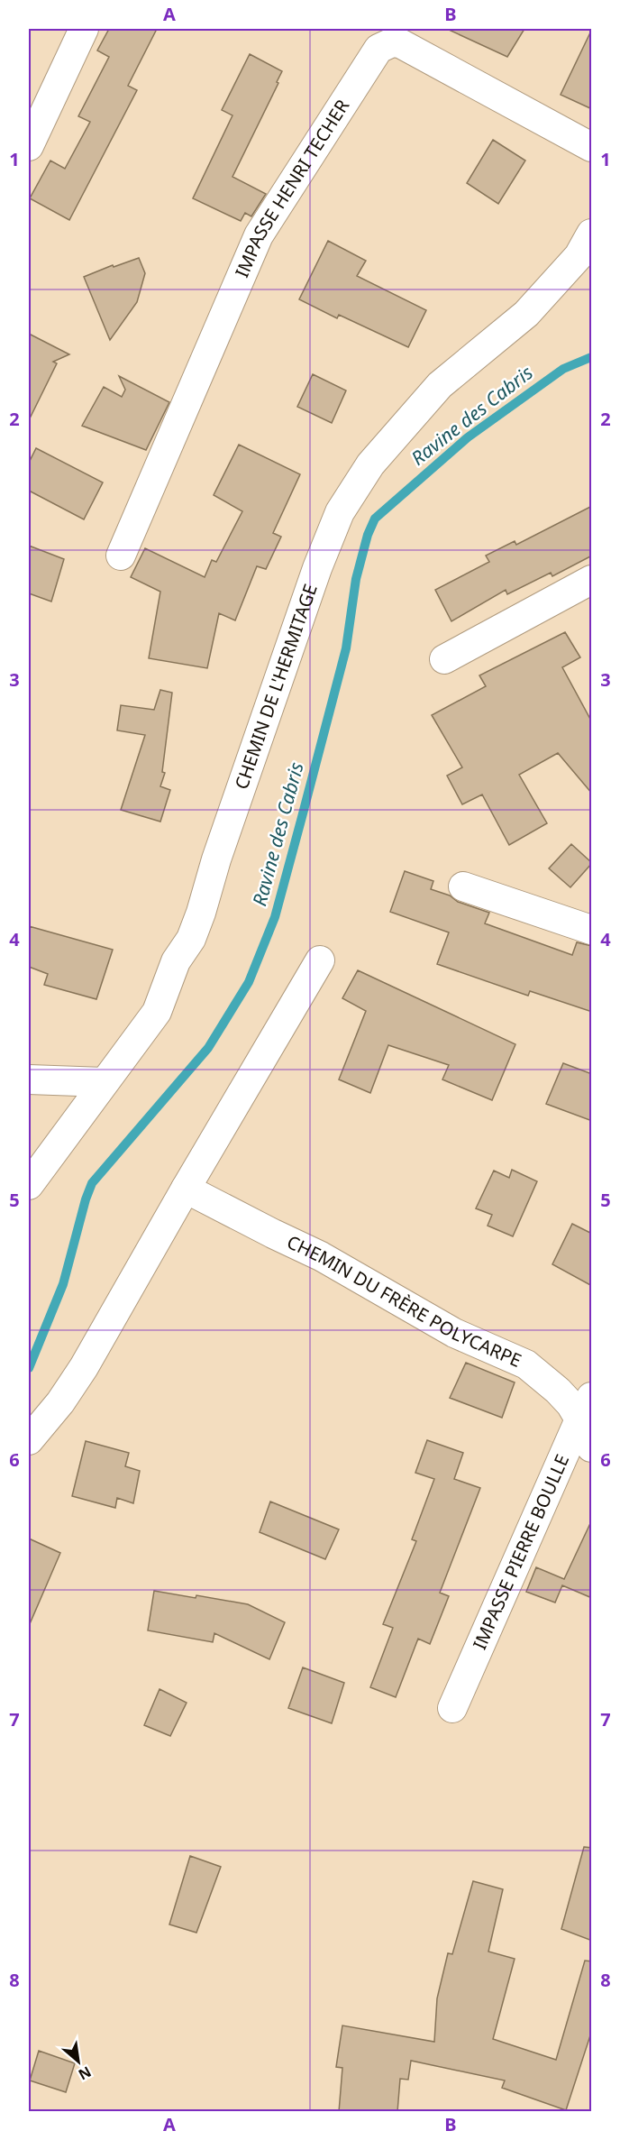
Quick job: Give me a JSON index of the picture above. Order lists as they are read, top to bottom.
{
  "streets": {
    "street": [
      "IMPASSE HENRI TECHER",
      "CHEMIN DE L'HERMITAGE",
      "CHEMIN DU FRÈRE POLYCARPE",
      "IMPASSE PIERRE BOULLE"
    ]
  },
  "crossings": [
    ["CHEMIN DU FRÈRE POLYCARPE", "IMPASSE PIERRE BOULLE"]
  ],
  "water": ["Ravine des Cabris"],
  "north": "bottom right",
  "grid": {
    "columns": ["A", "B"],
    "rows": [
      "1",
      "2",
      "3",
      "4",
      "5",
      "6",
      "7",
      "8"
    ]
  }
}
